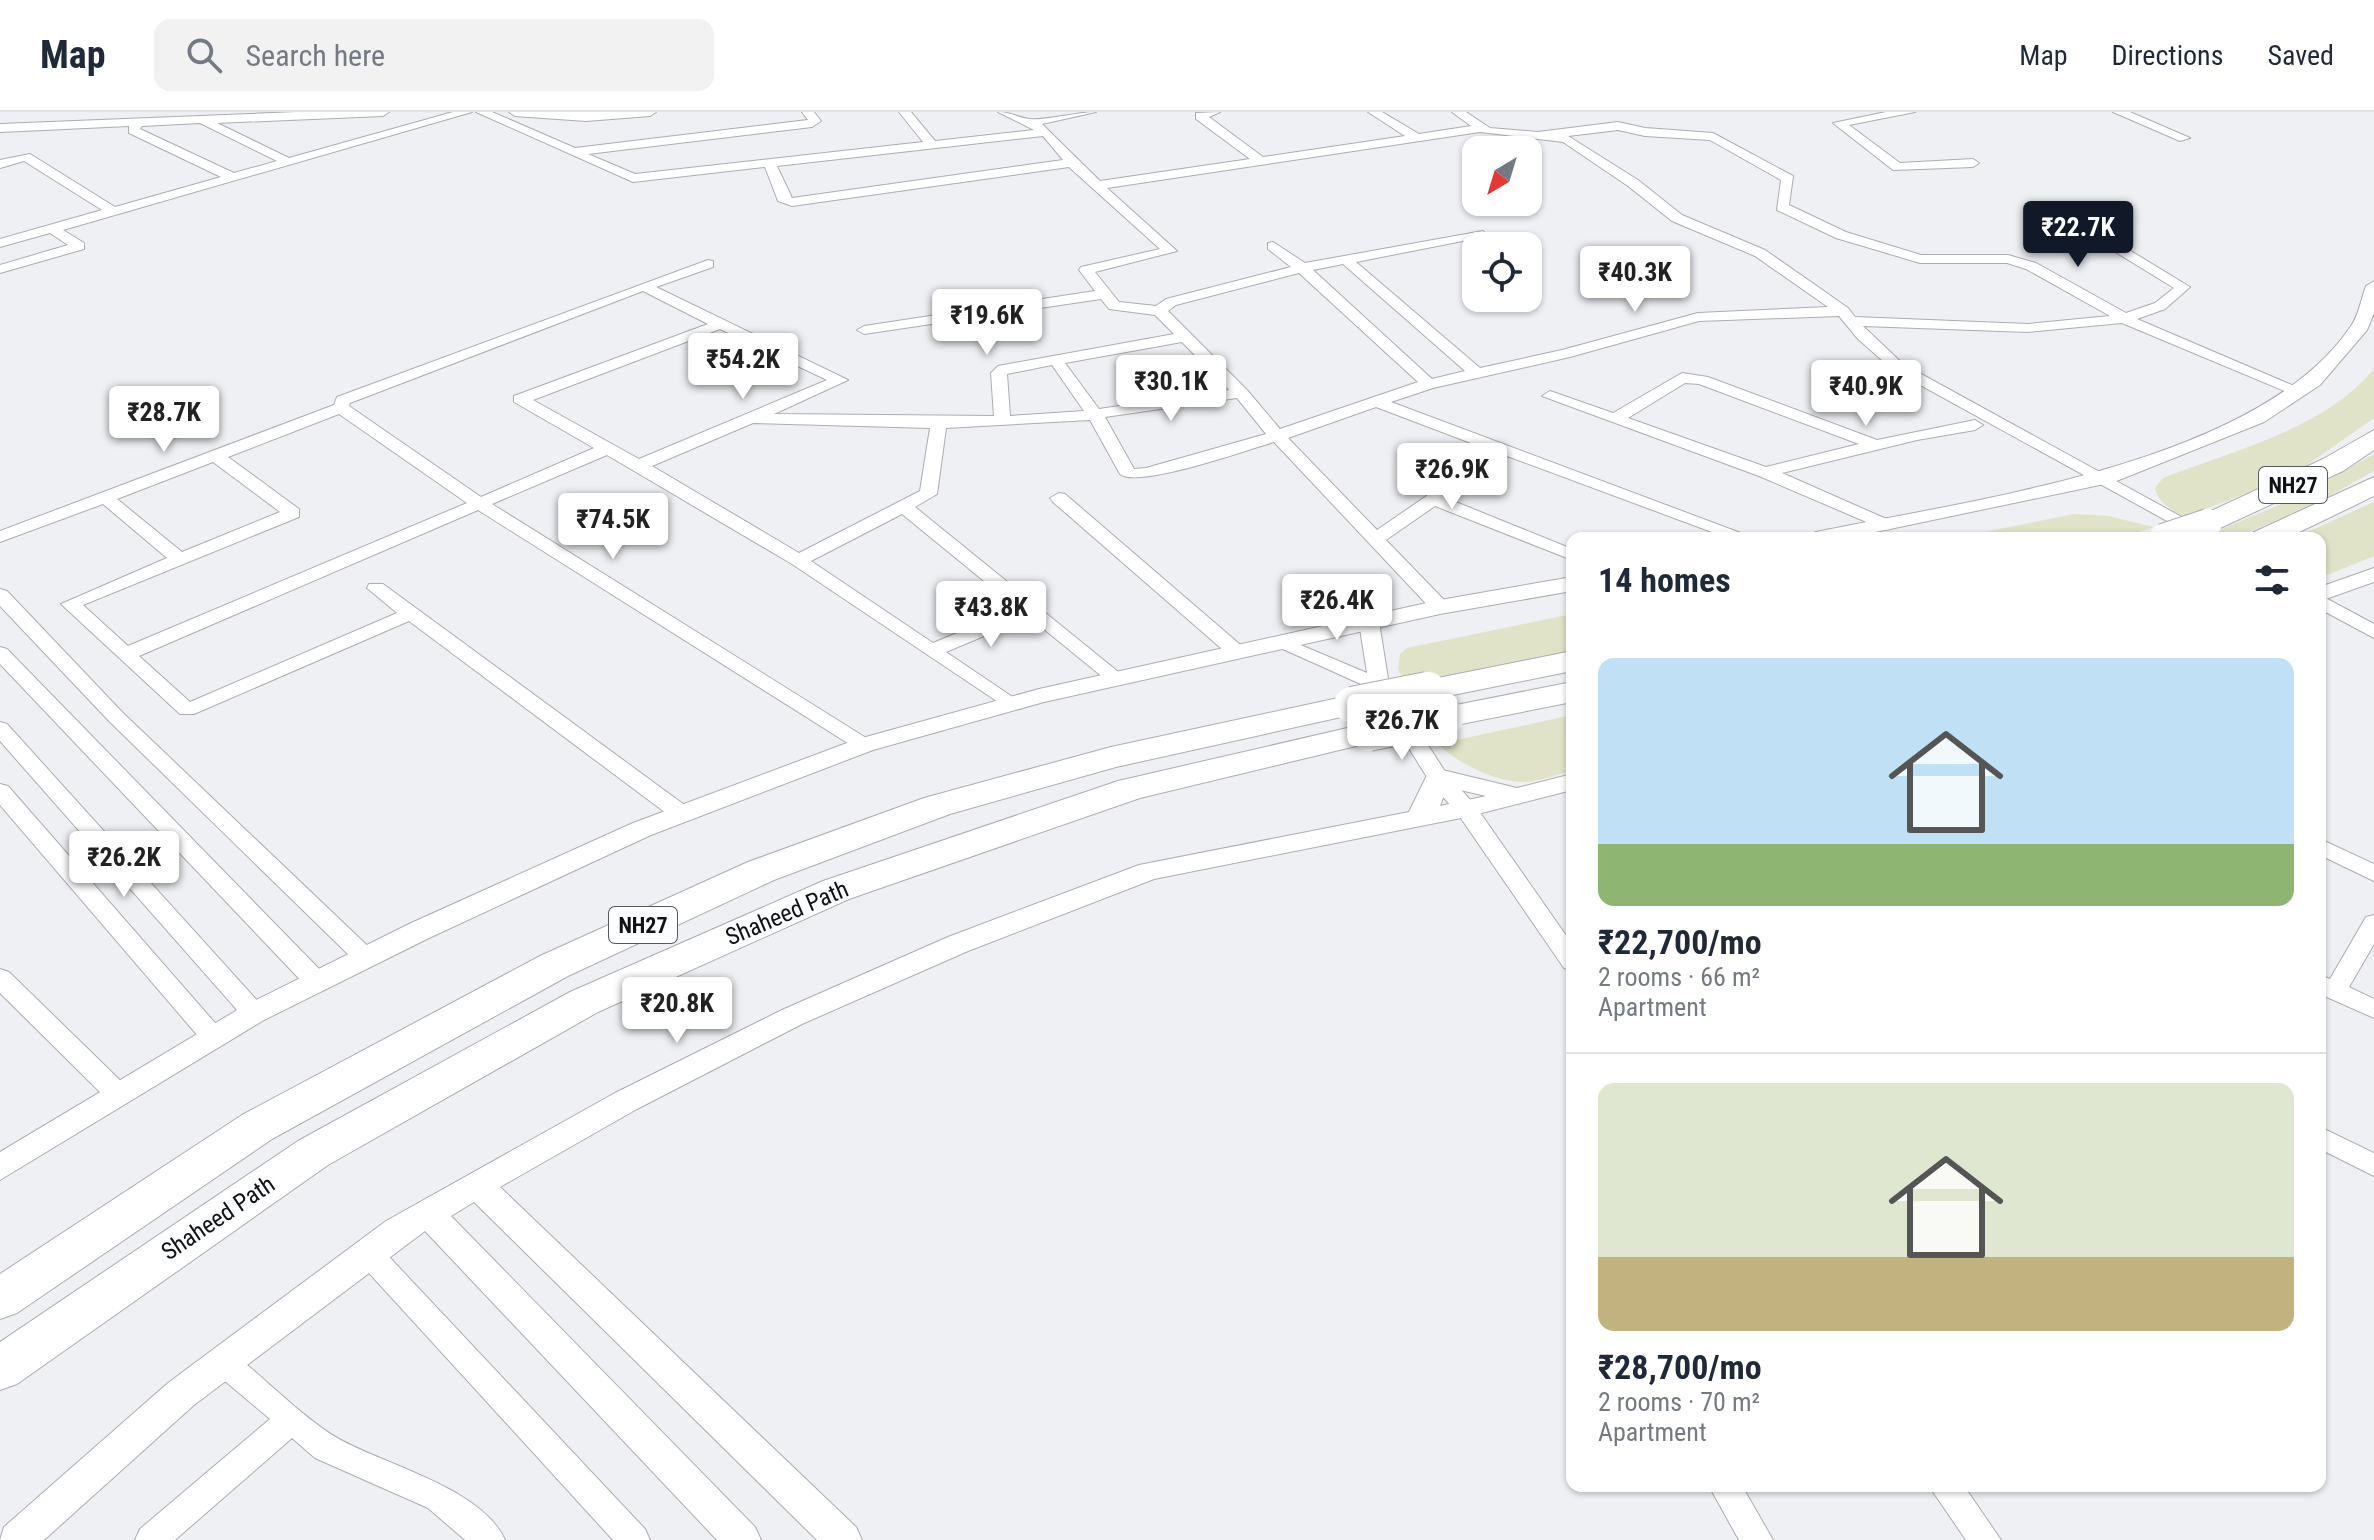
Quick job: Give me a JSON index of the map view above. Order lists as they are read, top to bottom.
{
  "streets": {
    "highway": ["NH27", "Shaheed Path"]
  },
  "north": "bottom left",
  "page": {
    "header": "Map",
    "search": "Search here",
    "nav": ["Map", "Directions", "Saved"],
    "price": [
      "₹22.7K",
      "₹40.3K",
      "₹19.6K",
      "₹54.2K",
      "₹30.1K",
      "₹40.9K",
      "₹28.7K",
      "₹26.9K",
      "₹74.5K",
      "₹26.4K",
      "₹43.8K",
      "₹26.7K",
      "₹26.2K",
      "₹20.8K"
    ],
    "heading": "14 homes",
    "list": [
      {
        "name": "₹22,700/mo",
        "note": "2 rooms · 66 m² · Apartment"
      },
      {
        "name": "₹28,700/mo",
        "note": "2 rooms · 70 m² · Apartment"
      }
    ]
  }
}
